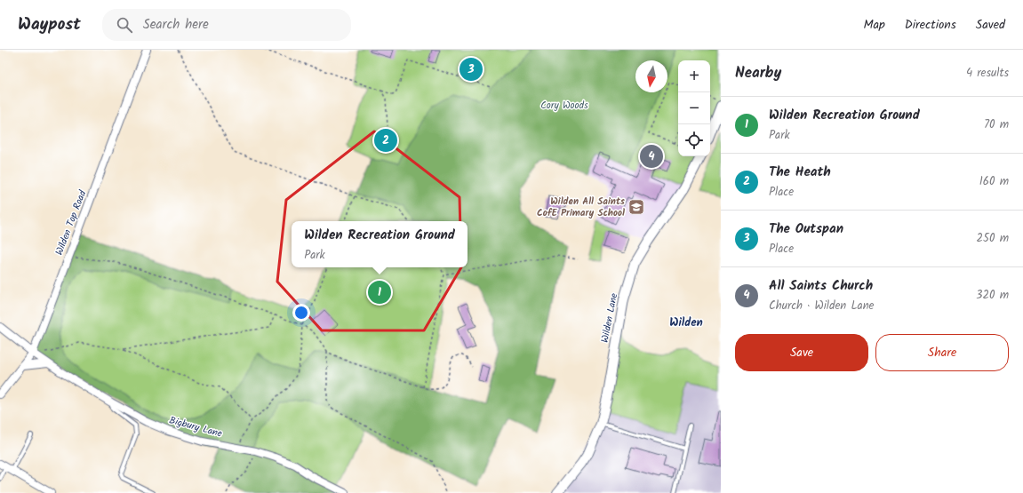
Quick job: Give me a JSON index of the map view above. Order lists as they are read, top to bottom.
{
  "streets": {
    "street": ["Wilden Top Road", "Wilden Lane", "Bigbury Lane"]
  },
  "crossings": [
    ["Wilden Top Road", "Bigbury Lane"]
  ],
  "districts": ["Wilden"],
  "parks": ["Cory Woods"],
  "places": {
    "school or university": ["Wilden All Saints CofE Primary School"]
  },
  "north": "bottom",
  "page": {
    "header": "Waypost",
    "search": "Search here",
    "nav": ["Map", "Directions", "Saved"],
    "heading": ["Nearby", "4 results"],
    "pins": [
      "3",
      "2",
      "4",
      "1"
    ],
    "map_buttons": ["+", "−"],
    "list": [
      {
        "mark": "1",
        "name": "Wilden Recreation Ground",
        "note": "Park",
        "value": "70 m"
      },
      {
        "mark": "2",
        "name": "The Heath",
        "note": "Place",
        "value": "160 m"
      },
      {
        "mark": "3",
        "name": "The Outspan",
        "note": "Place",
        "value": "250 m"
      },
      {
        "mark": "4",
        "name": "All Saints Church",
        "note": "Church · Wilden Lane",
        "value": "320 m"
      }
    ],
    "popup": ["Wilden Recreation Ground", "Park"],
    "buttons": ["Save", "Share"]
  }
}
